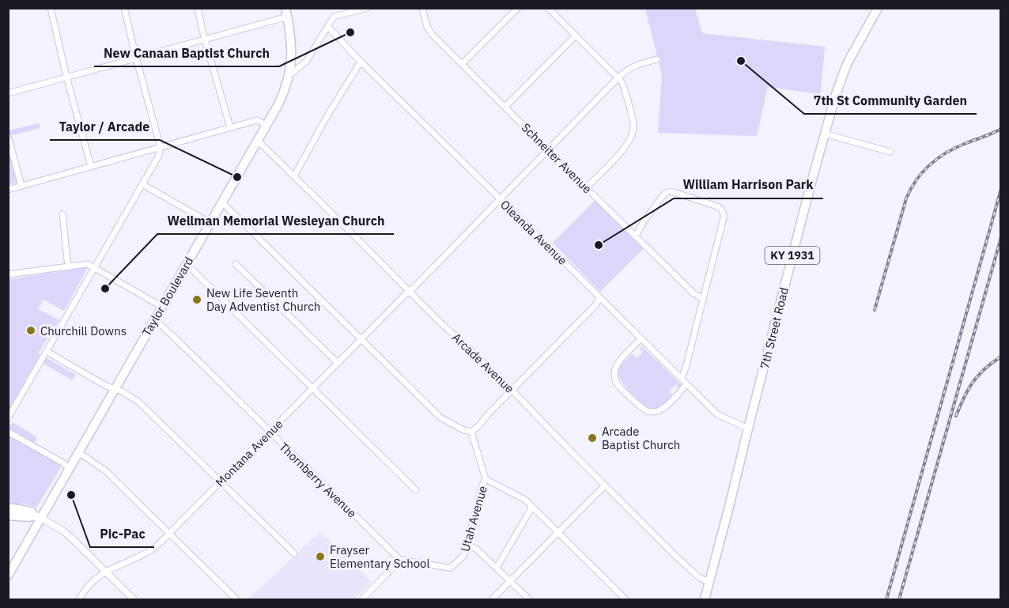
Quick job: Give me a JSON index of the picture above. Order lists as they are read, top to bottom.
{
  "streets": {
    "main road": ["KY 1931", "Taylor Boulevard", "7th Street Road"],
    "street": [
      "Schneiter Avenue",
      "Oleanda Avenue",
      "Arcade Avenue",
      "Montana Avenue",
      "Thornberry Avenue",
      "Utah Avenue"
    ]
  },
  "crossings": [
    ["Schneiter Avenue", "Montana Avenue"],
    ["Oleanda Avenue", "7th Street Road"],
    ["Oleanda Avenue", "Montana Avenue"],
    ["Taylor Boulevard", "Arcade Avenue"],
    ["Taylor Boulevard", "Thornberry Avenue"],
    ["7th Street Road", "Arcade Avenue"],
    ["Arcade Avenue", "Montana Avenue"],
    ["Montana Avenue", "Thornberry Avenue"],
    ["Thornberry Avenue", "Utah Avenue"]
  ],
  "places": [
    "New Canaan Baptist Church",
    "7th St Community Garden",
    "Taylor / Arcade",
    "William Harrison Park",
    "Wellman Memorial Wesleyan Church",
    "New Life Seventh Day Adventist Church",
    "Churchill Downs",
    "Arcade Baptist Church",
    "Pic-Pac",
    "Frayser Elementary School"
  ]
}
